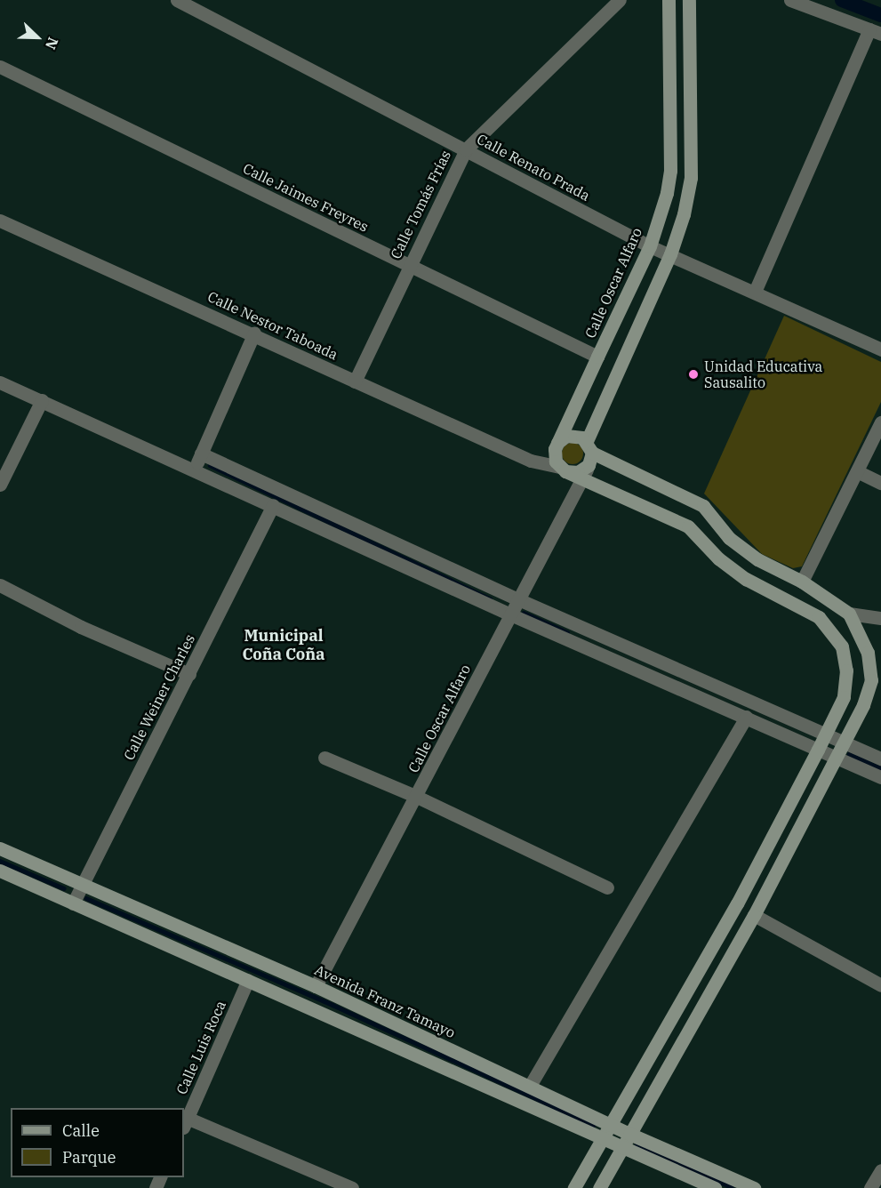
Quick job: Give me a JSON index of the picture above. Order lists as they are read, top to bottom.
{
  "streets": {
    "main road": ["Calle Oscar Alfaro", "Avenida Franz Tamayo"],
    "street": [
      "Calle Renato Prada",
      "Calle Jaimes Freyres",
      "Calle Tomás Frías",
      "Calle Nestor Taboada",
      "Calle Weiner Charles",
      "Calle Luis Roca"
    ]
  },
  "crossings": [
    ["Calle Renato Prada", "Calle Tomás Frías"],
    ["Calle Renato Prada", "Calle Oscar Alfaro"],
    ["Calle Jaimes Freyres", "Calle Tomás Frías"],
    ["Calle Jaimes Freyres", "Calle Oscar Alfaro"],
    ["Calle Tomás Frías", "Calle Nestor Taboada"],
    ["Calle Oscar Alfaro", "Avenida Franz Tamayo"],
    ["Calle Weiner Charles", "Avenida Franz Tamayo"]
  ],
  "districts": ["Municipal Coña Coña"],
  "places": ["Unidad Educativa Sausalito"],
  "legend": ["Calle", "Parque"],
  "north": "bottom right"
}
